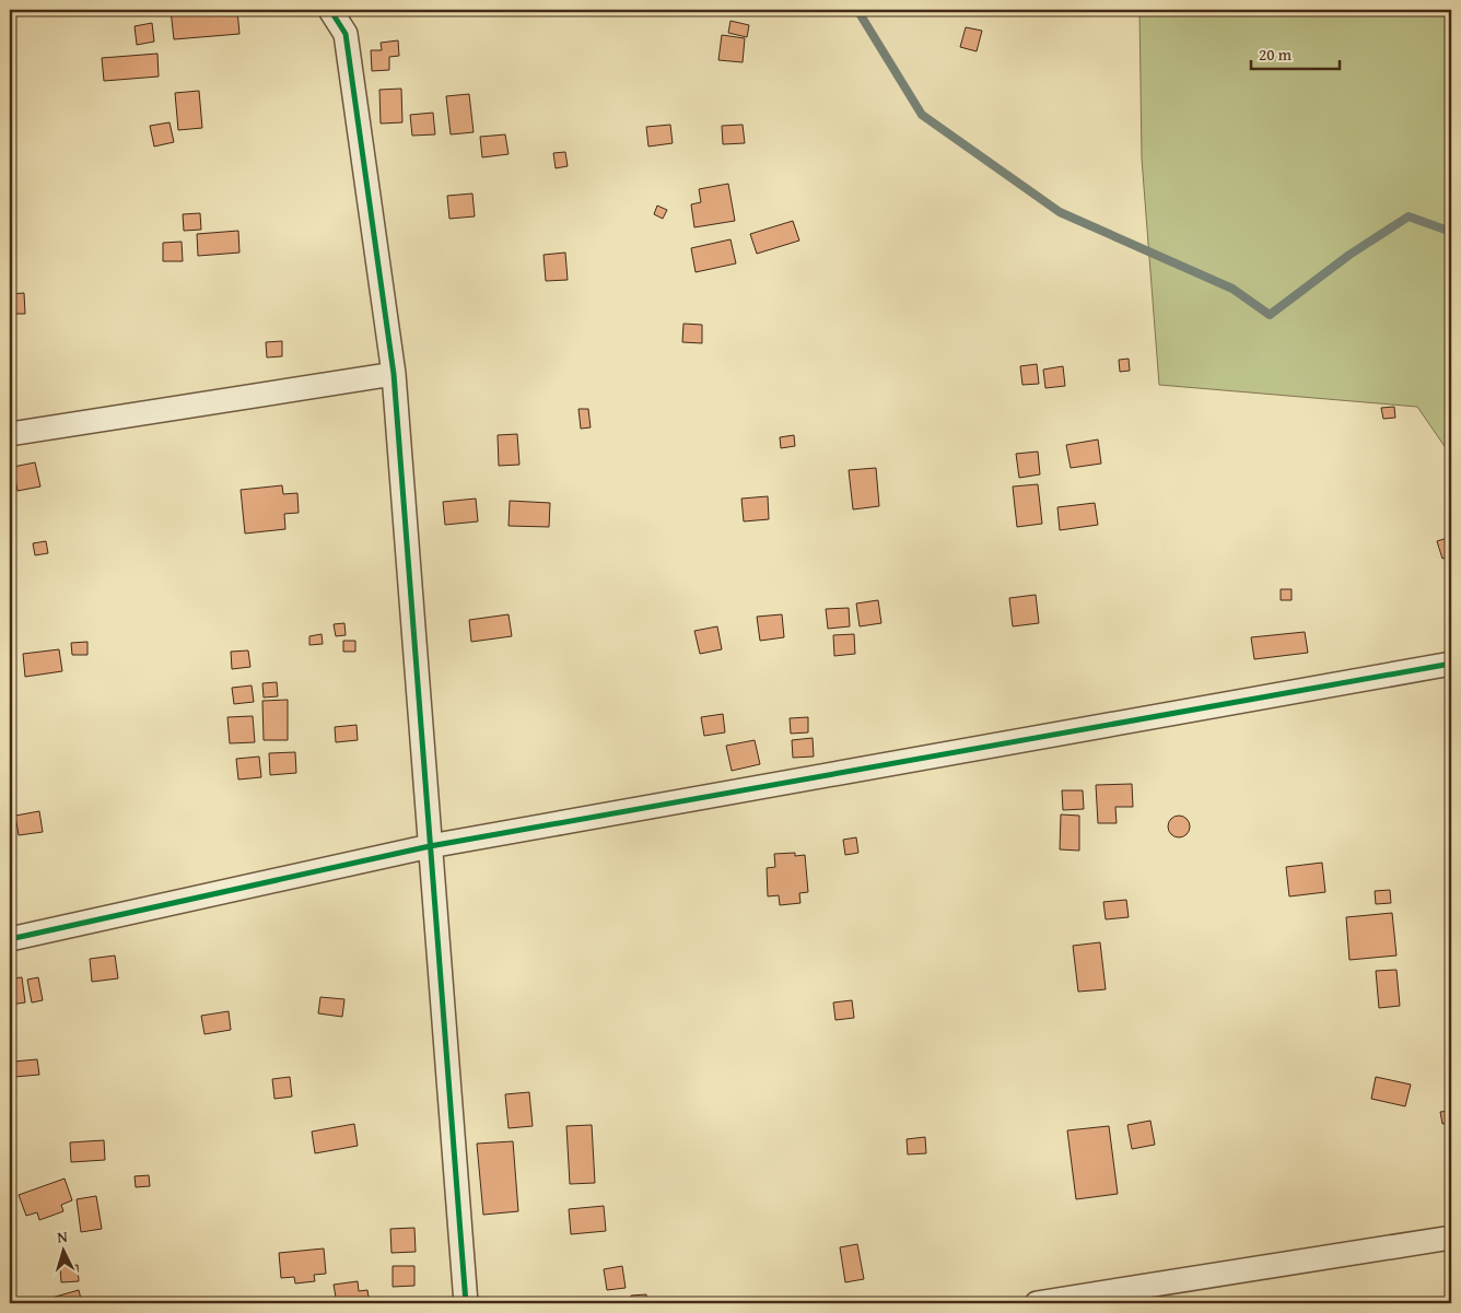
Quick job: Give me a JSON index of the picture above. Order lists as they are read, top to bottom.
{
  "scale_bar": "20 m",
  "north": "top"
}
